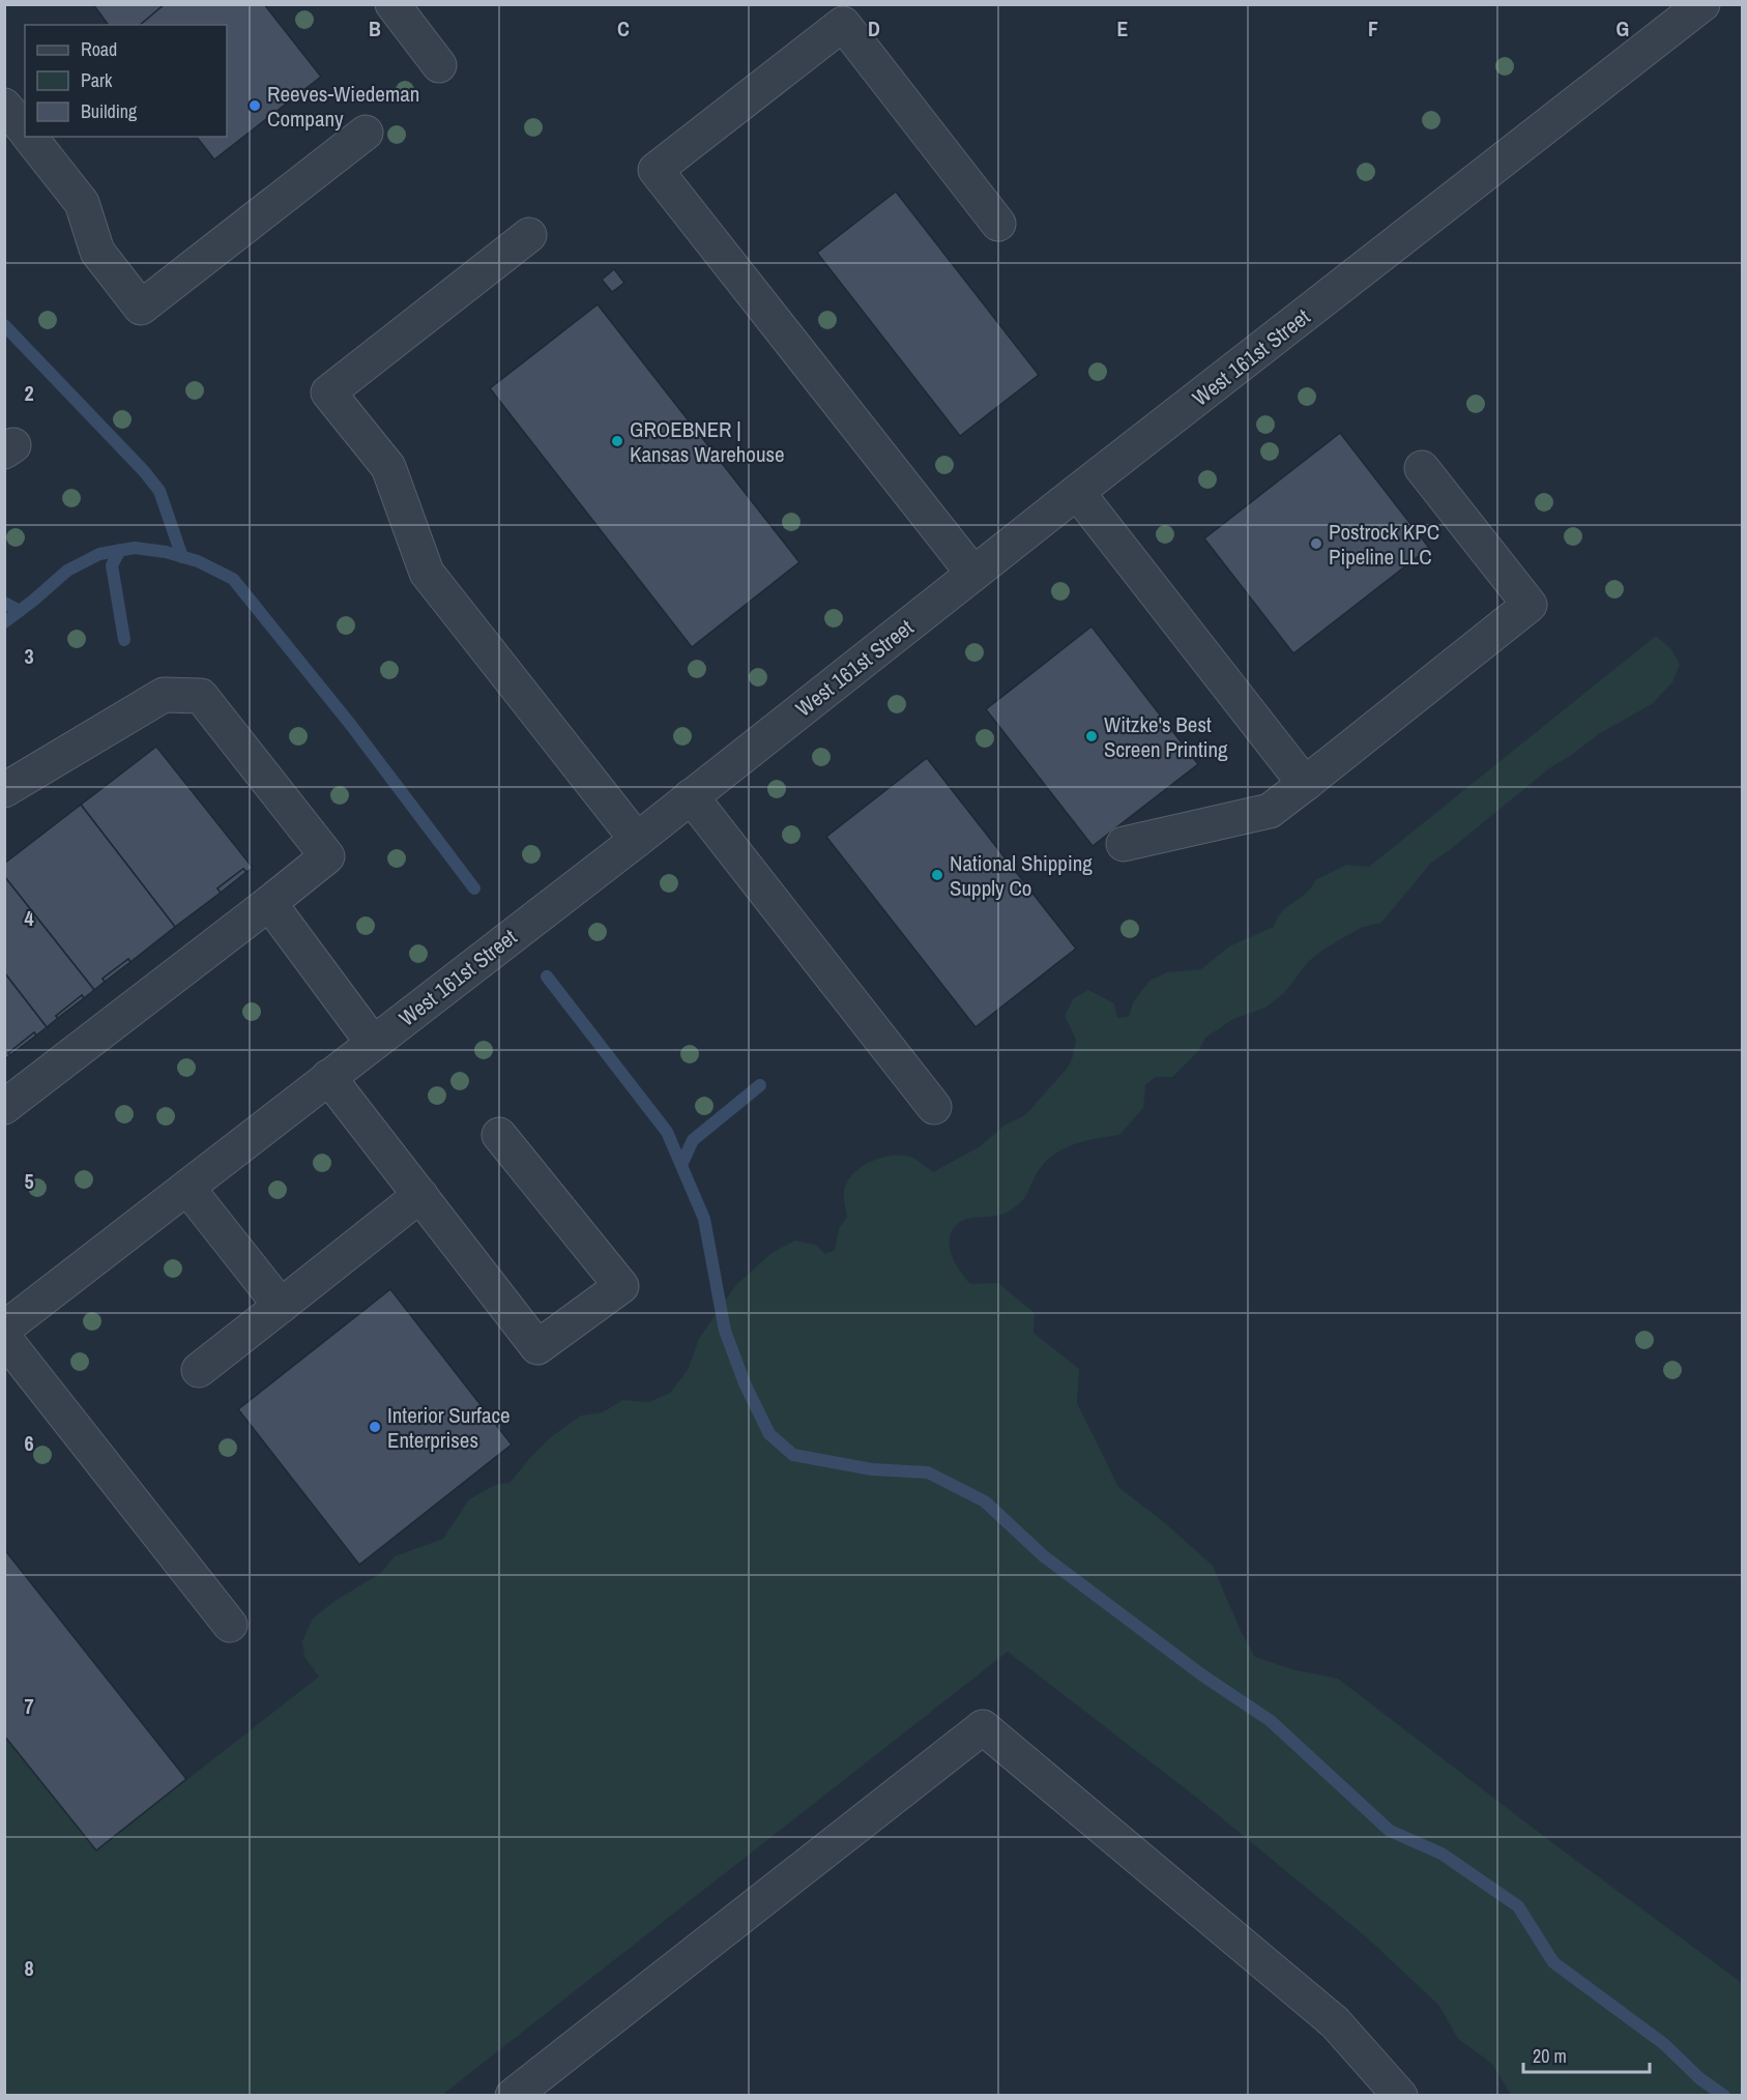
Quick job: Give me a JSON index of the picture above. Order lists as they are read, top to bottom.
{
  "streets": {
    "street": ["West 161st Street"]
  },
  "places": [
    "Reeves-Wiedeman Company",
    "GROEBNER | Kansas Warehouse",
    "Postrock KPC Pipeline LLC",
    "Witzke's Best Screen Printing",
    "National Shipping Supply Co",
    "Interior Surface Enterprises"
  ],
  "legend": ["Road", "Park", "Building"],
  "scale_bar": "20 m",
  "grid": {
    "columns": [
      "B",
      "C",
      "D",
      "E",
      "F",
      "G"
    ],
    "rows": [
      "2",
      "3",
      "4",
      "5",
      "6",
      "7",
      "8"
    ]
  }
}
